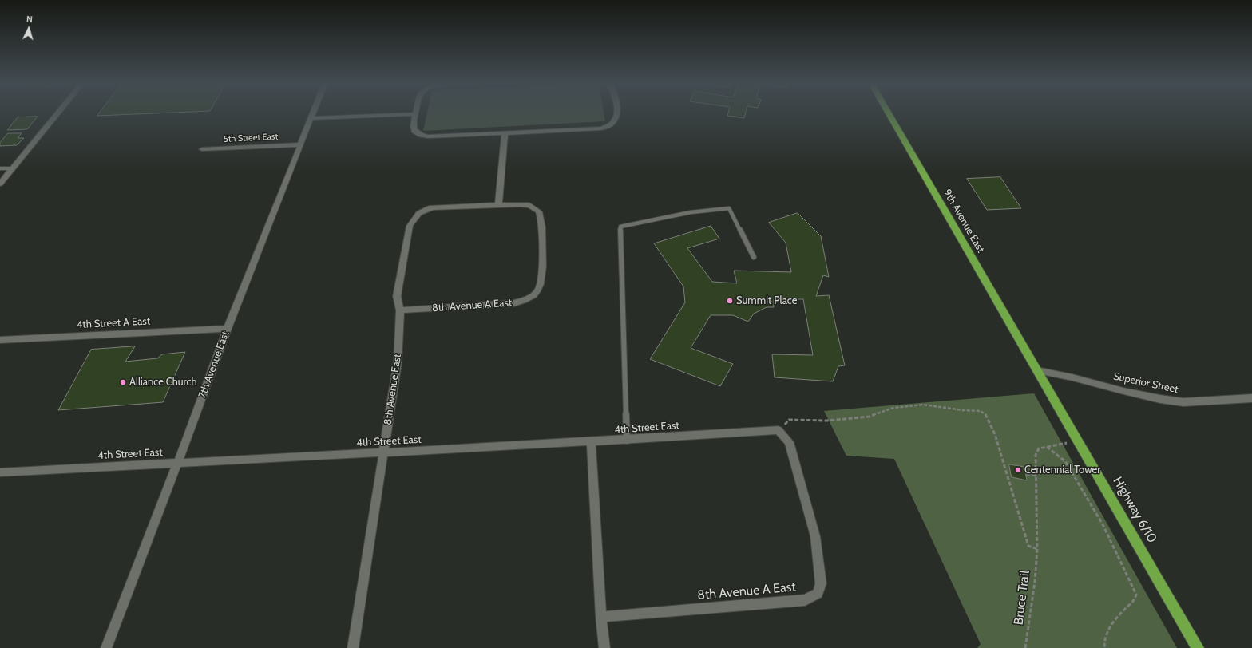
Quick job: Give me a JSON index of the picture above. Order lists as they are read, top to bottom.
{
  "streets": {
    "highway": ["9th Avenue East", "Highway 6/10"],
    "street": [
      "5th Street East",
      "8th Avenue A East",
      "4th Street A East",
      "7th Avenue East",
      "Superior Street",
      "8th Avenue East",
      "4th Street East"
    ],
    "path": ["Bruce Trail"]
  },
  "crossings": [
    ["5th Street East", "7th Avenue East"],
    ["9th Avenue East", "Superior Street"],
    ["9th Avenue East", "Highway 6/10"],
    ["8th Avenue A East", "8th Avenue East"],
    ["8th Avenue A East", "4th Street East"],
    ["4th Street A East", "7th Avenue East"],
    ["7th Avenue East", "4th Street East"],
    ["Superior Street", "Highway 6/10"],
    ["8th Avenue East", "4th Street East"]
  ],
  "places": ["Summit Place", "Alliance Church", "Centennial Tower"],
  "north": "top"
}
